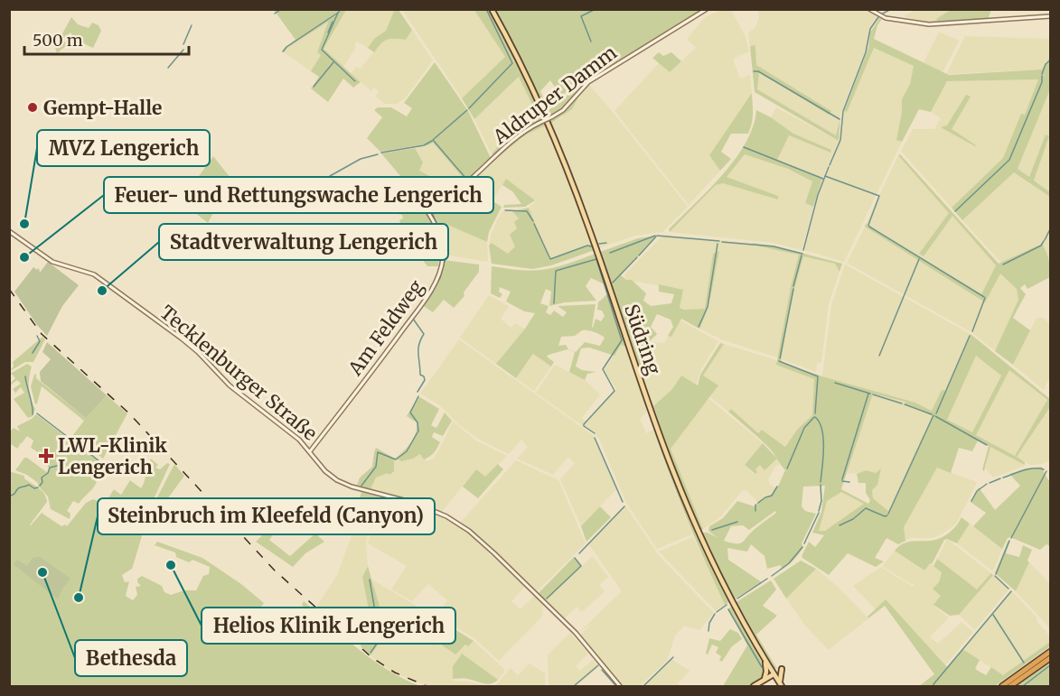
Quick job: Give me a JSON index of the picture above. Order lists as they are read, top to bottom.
{
  "streets": {
    "main road": ["Südring"],
    "street": ["Aldruper Damm", "Am Feldweg", "Tecklenburger Straße"]
  },
  "crossings": [
    ["Aldruper Damm", "Am Feldweg"],
    ["Am Feldweg", "Tecklenburger Straße"]
  ],
  "places": {
    "other": [
      "Gempt-Halle",
      "MVZ Lengerich",
      "Feuer- und Rettungswache Lengerich",
      "Stadtverwaltung Lengerich",
      "Helios Klinik Lengerich",
      "Bethesda",
      "Steinbruch im Kleefeld (Canyon)"
    ],
    "health": ["LWL-Klinik Lengerich"]
  },
  "scale_bar": "500 m"
}
